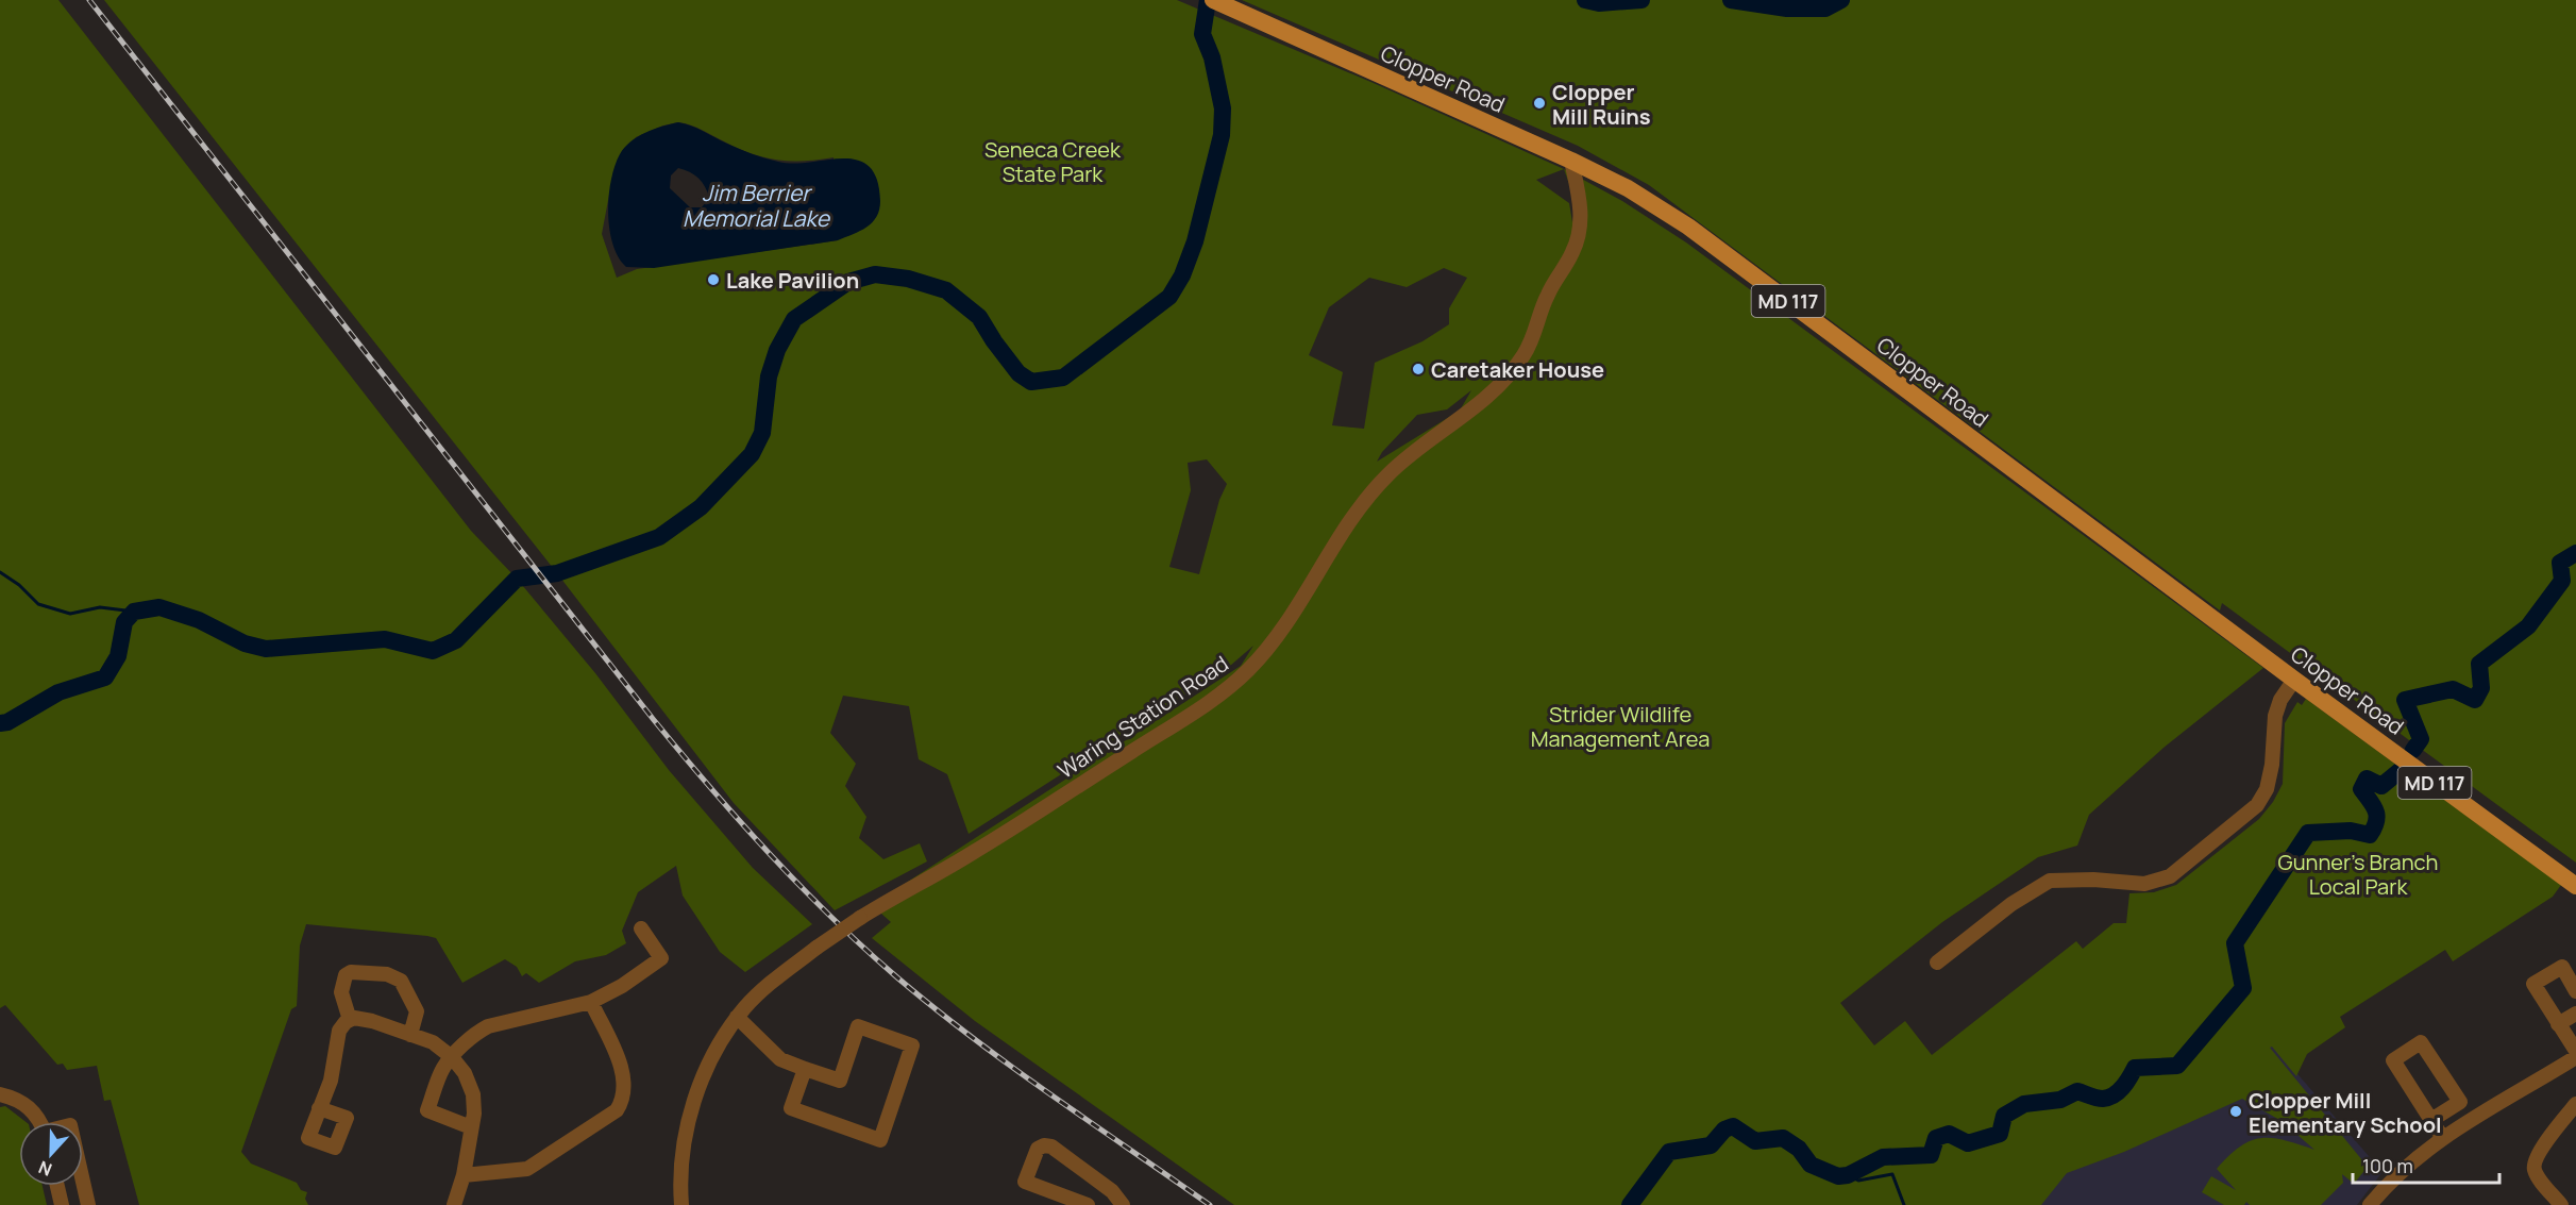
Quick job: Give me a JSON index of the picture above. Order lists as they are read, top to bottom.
{
  "streets": {
    "main road": ["Clopper Road", "MD 117"],
    "street": ["Waring Station Road"]
  },
  "crossings": [
    ["Clopper Road", "Waring Station Road"]
  ],
  "water": ["Jim Berrier Memorial Lake"],
  "parks": ["Seneca Creek State Park", "Strider Wildlife Management Area", "Gunner's Branch Local Park"],
  "places": [
    "Clopper Mill Ruins",
    "Lake Pavilion",
    "Caretaker House",
    "Clopper Mill Elementary School"
  ],
  "scale_bar": "100 m",
  "north": "bottom"
}
